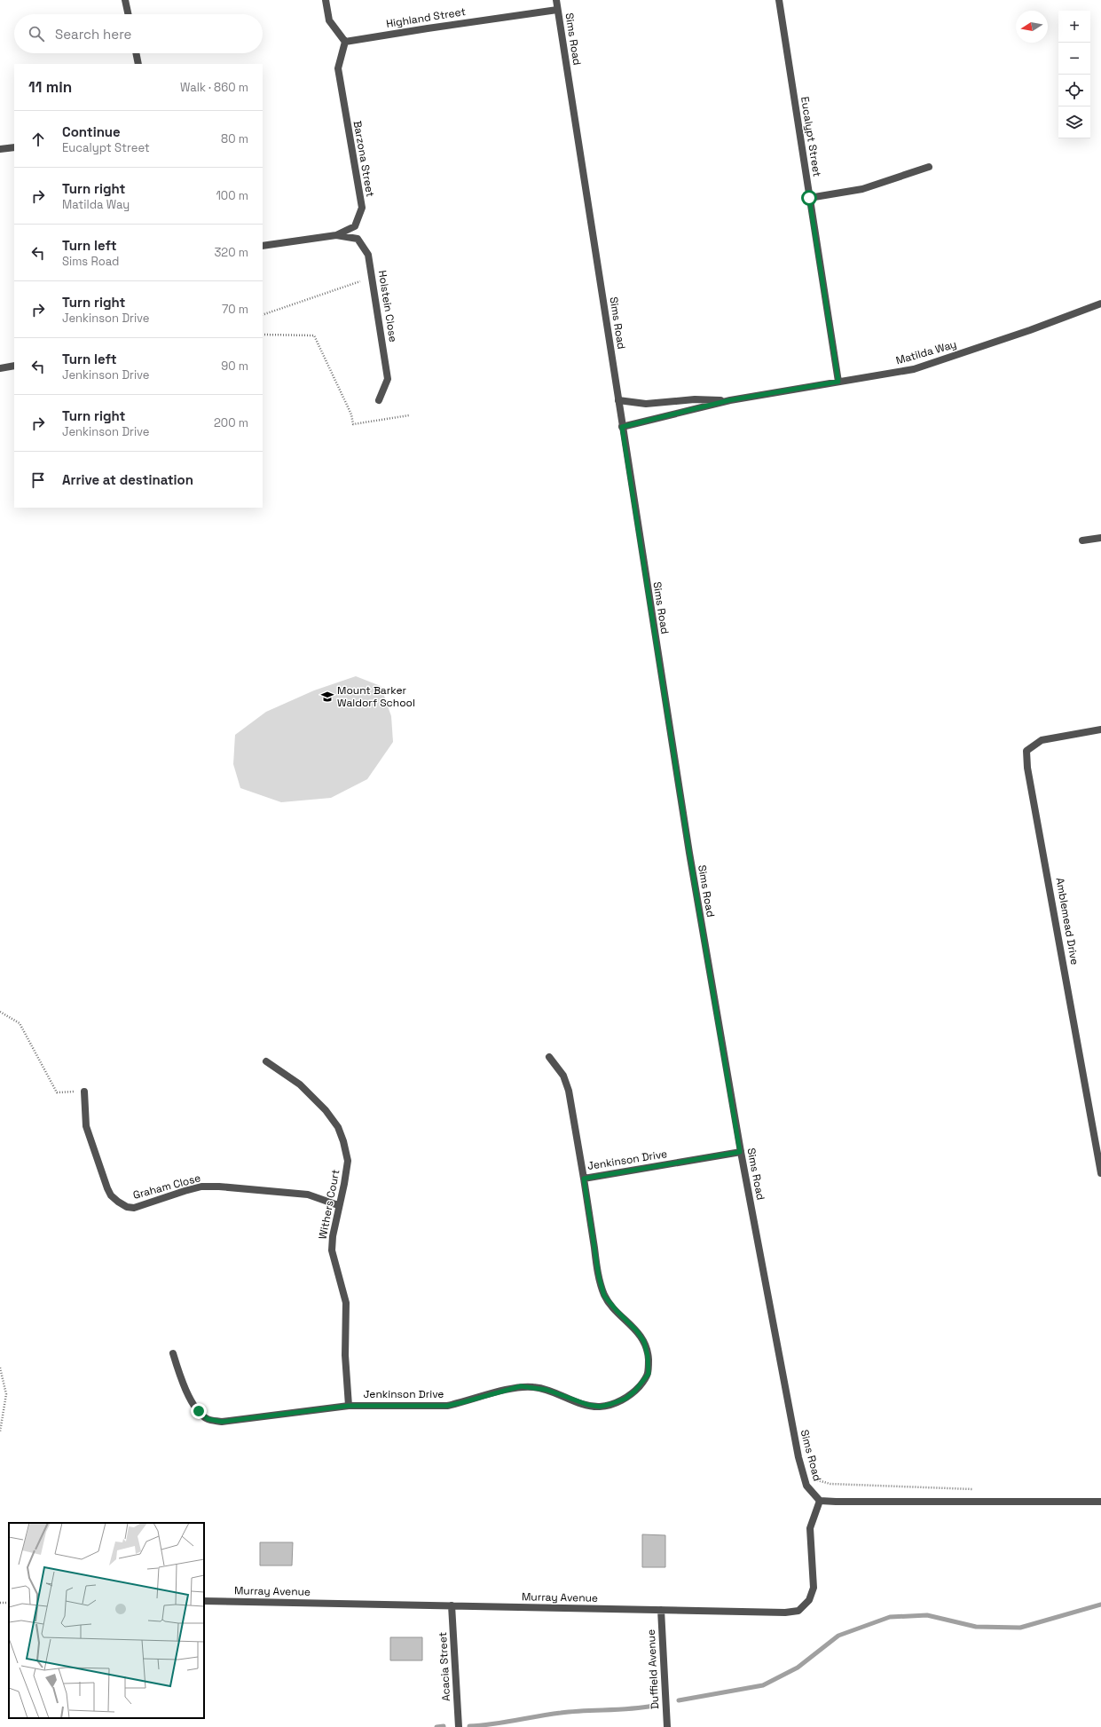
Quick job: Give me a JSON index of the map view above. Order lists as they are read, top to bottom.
{
  "streets": {
    "street": [
      "Highland Street",
      "Sims Road",
      "Eucalypt Street",
      "Barzona Street",
      "Holstein Close",
      "Matilda Way",
      "Amblemead Drive",
      "Jenkinson Drive",
      "Graham Close",
      "Withers Court",
      "Murray Avenue",
      "Acacia Street",
      "Duffield Avenue"
    ]
  },
  "crossings": [
    ["Highland Street", "Sims Road"],
    ["Highland Street", "Barzona Street"],
    ["Sims Road", "Matilda Way"],
    ["Sims Road", "Jenkinson Drive"],
    ["Sims Road", "Murray Avenue"],
    ["Eucalypt Street", "Matilda Way"],
    ["Barzona Street", "Holstein Close"],
    ["Jenkinson Drive", "Withers Court"],
    ["Graham Close", "Withers Court"],
    ["Murray Avenue", "Acacia Street"],
    ["Murray Avenue", "Duffield Avenue"]
  ],
  "places": {
    "school or university": ["Mount Barker Waldorf School"]
  },
  "north": "left",
  "page": {
    "map_buttons": ["+", "−"],
    "search": "Search here",
    "heading": ["11 min", "Walk · 860 m"],
    "list": [
      ["Continue", "Eucalypt Street", "80 m"],
      ["Turn right", "Matilda Way", "100 m"],
      ["Turn left", "Sims Road", "320 m"],
      ["Turn right", "Jenkinson Drive", "70 m"],
      ["Turn left", "Jenkinson Drive", "90 m"],
      ["Turn right", "Jenkinson Drive", "200 m"],
      "Arrive at destination"
    ]
  }
}
